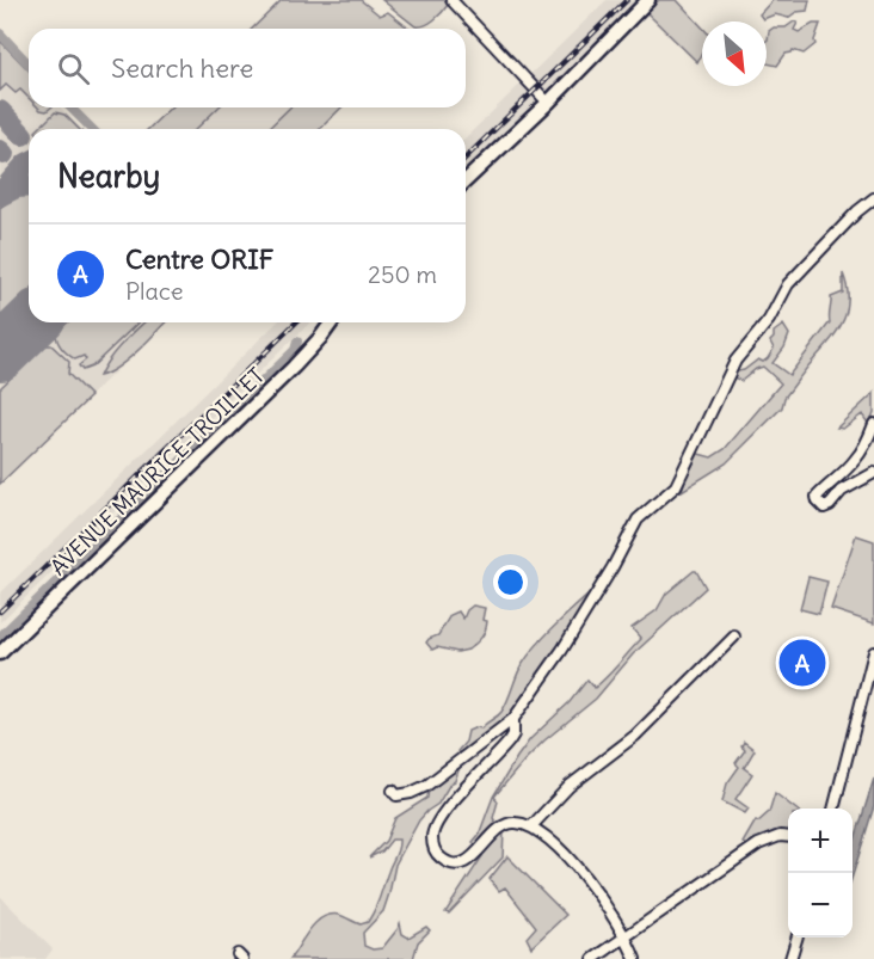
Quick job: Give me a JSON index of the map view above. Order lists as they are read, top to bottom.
{
  "streets": {
    "street": ["AVENUE MAURICE-TROILLET"]
  },
  "north": "bottom right",
  "page": {
    "search": "Search here",
    "heading": "Nearby",
    "list": [
      {
        "mark": "A",
        "name": "Centre ORIF",
        "note": "Place",
        "value": "250 m"
      }
    ],
    "pins": "A",
    "map_buttons": ["+", "−"]
  }
}
